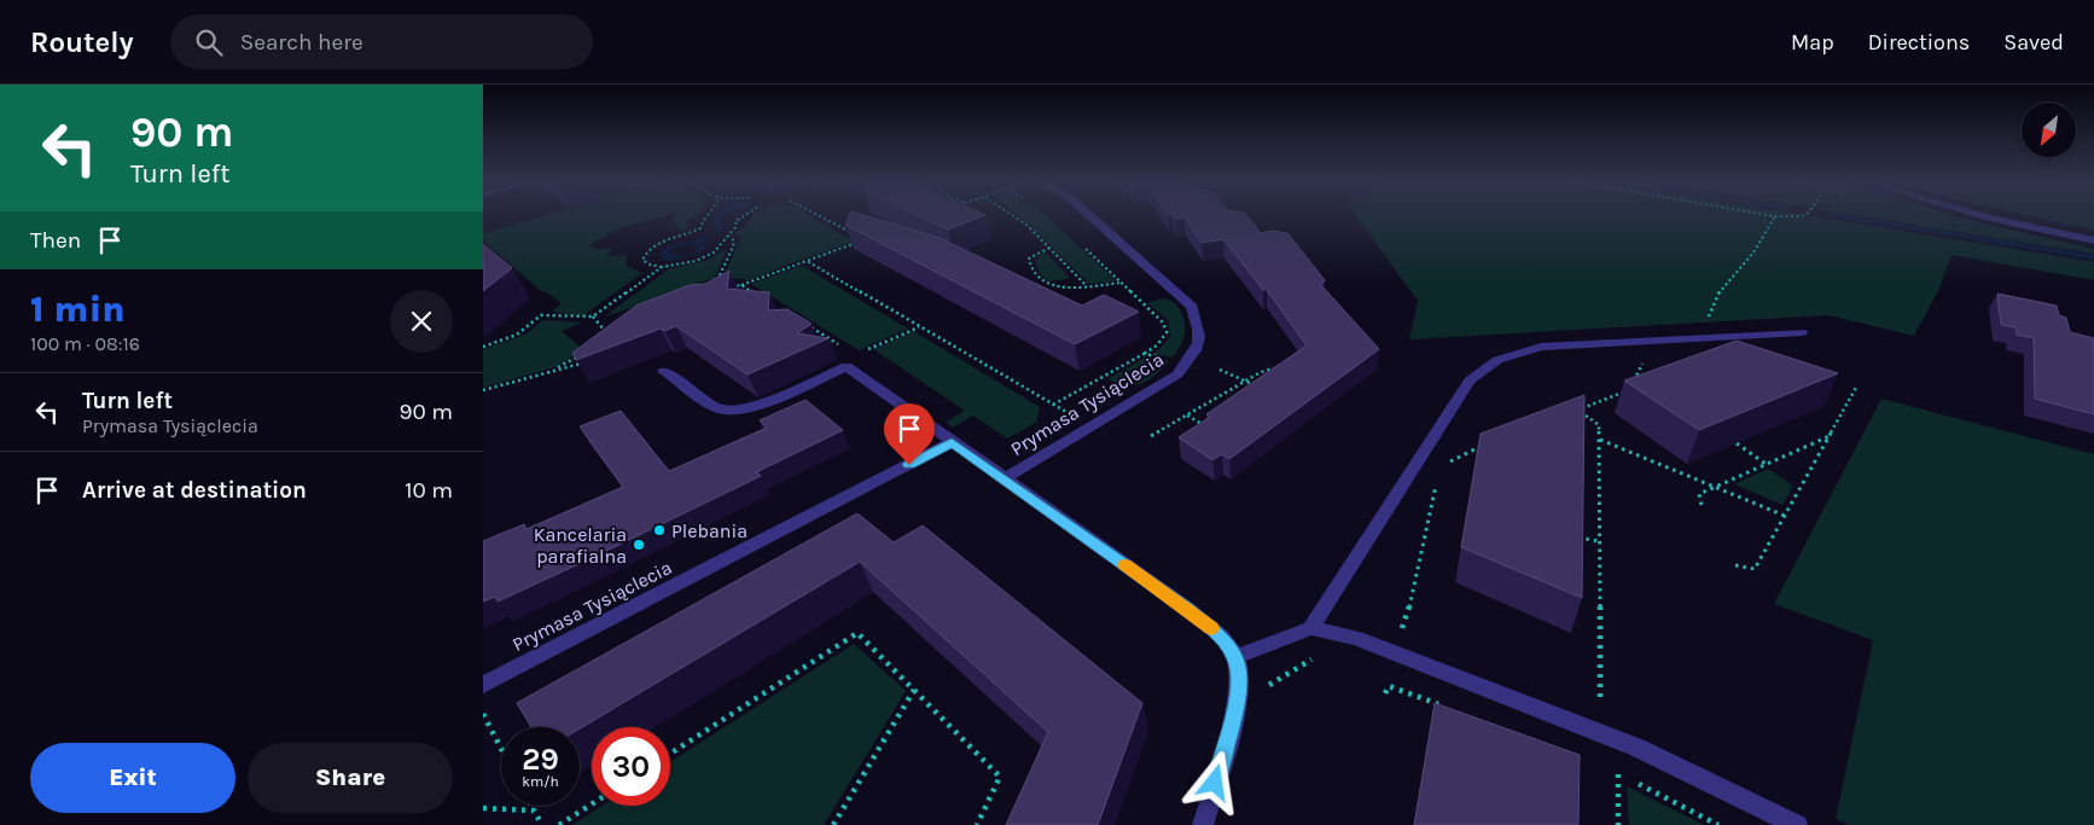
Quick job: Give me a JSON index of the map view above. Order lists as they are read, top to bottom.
{
  "streets": {
    "street": ["Prymasa Tysiąclecia"]
  },
  "places": ["Plebania", "Kancelaria parafialna"],
  "north": "bottom left",
  "page": {
    "header": "Routely",
    "search": "Search here",
    "nav": ["Map", "Directions", "Saved"],
    "turn": ["90 m", "Turn left"],
    "then": "Then",
    "heading": ["1 min", "100 m · 08:16"],
    "list": [
      {
        "name": "Turn left",
        "note": "Prymasa Tysiąclecia",
        "value": "90 m"
      },
      {
        "name": "Arrive at destination",
        "value": "10 m"
      }
    ],
    "speed": "29 km/h",
    "limit": "30",
    "buttons": ["Exit", "Share"]
  }
}
